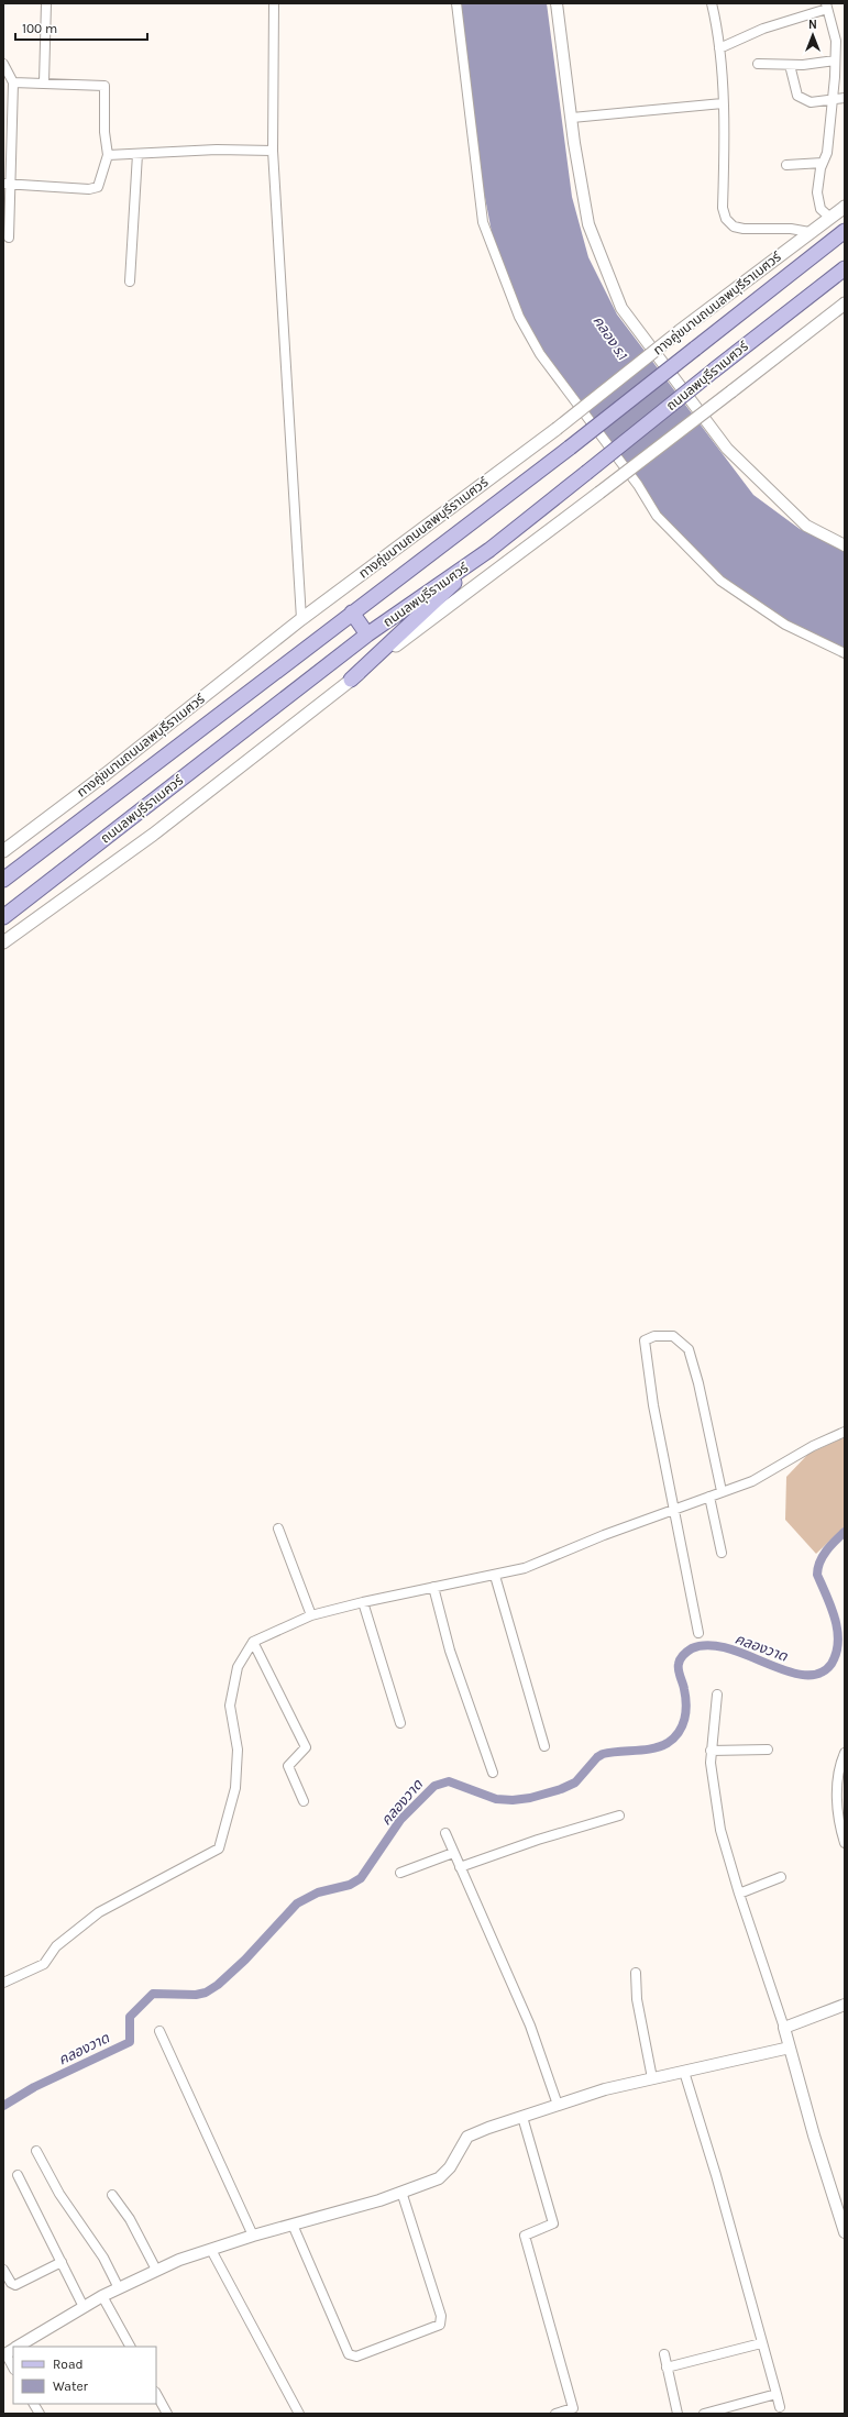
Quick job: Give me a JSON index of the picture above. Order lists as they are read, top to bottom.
{
  "streets": {
    "main road": ["ทางคู่ขนานถนนลพบุรีราเมศวร์", "ถนนลพบุรีราเมศวร์"]
  },
  "water": ["คลอง ร.1", "คลองวาด"],
  "legend": ["Road", "Water"],
  "scale_bar": "100 m",
  "north": "top"
}
